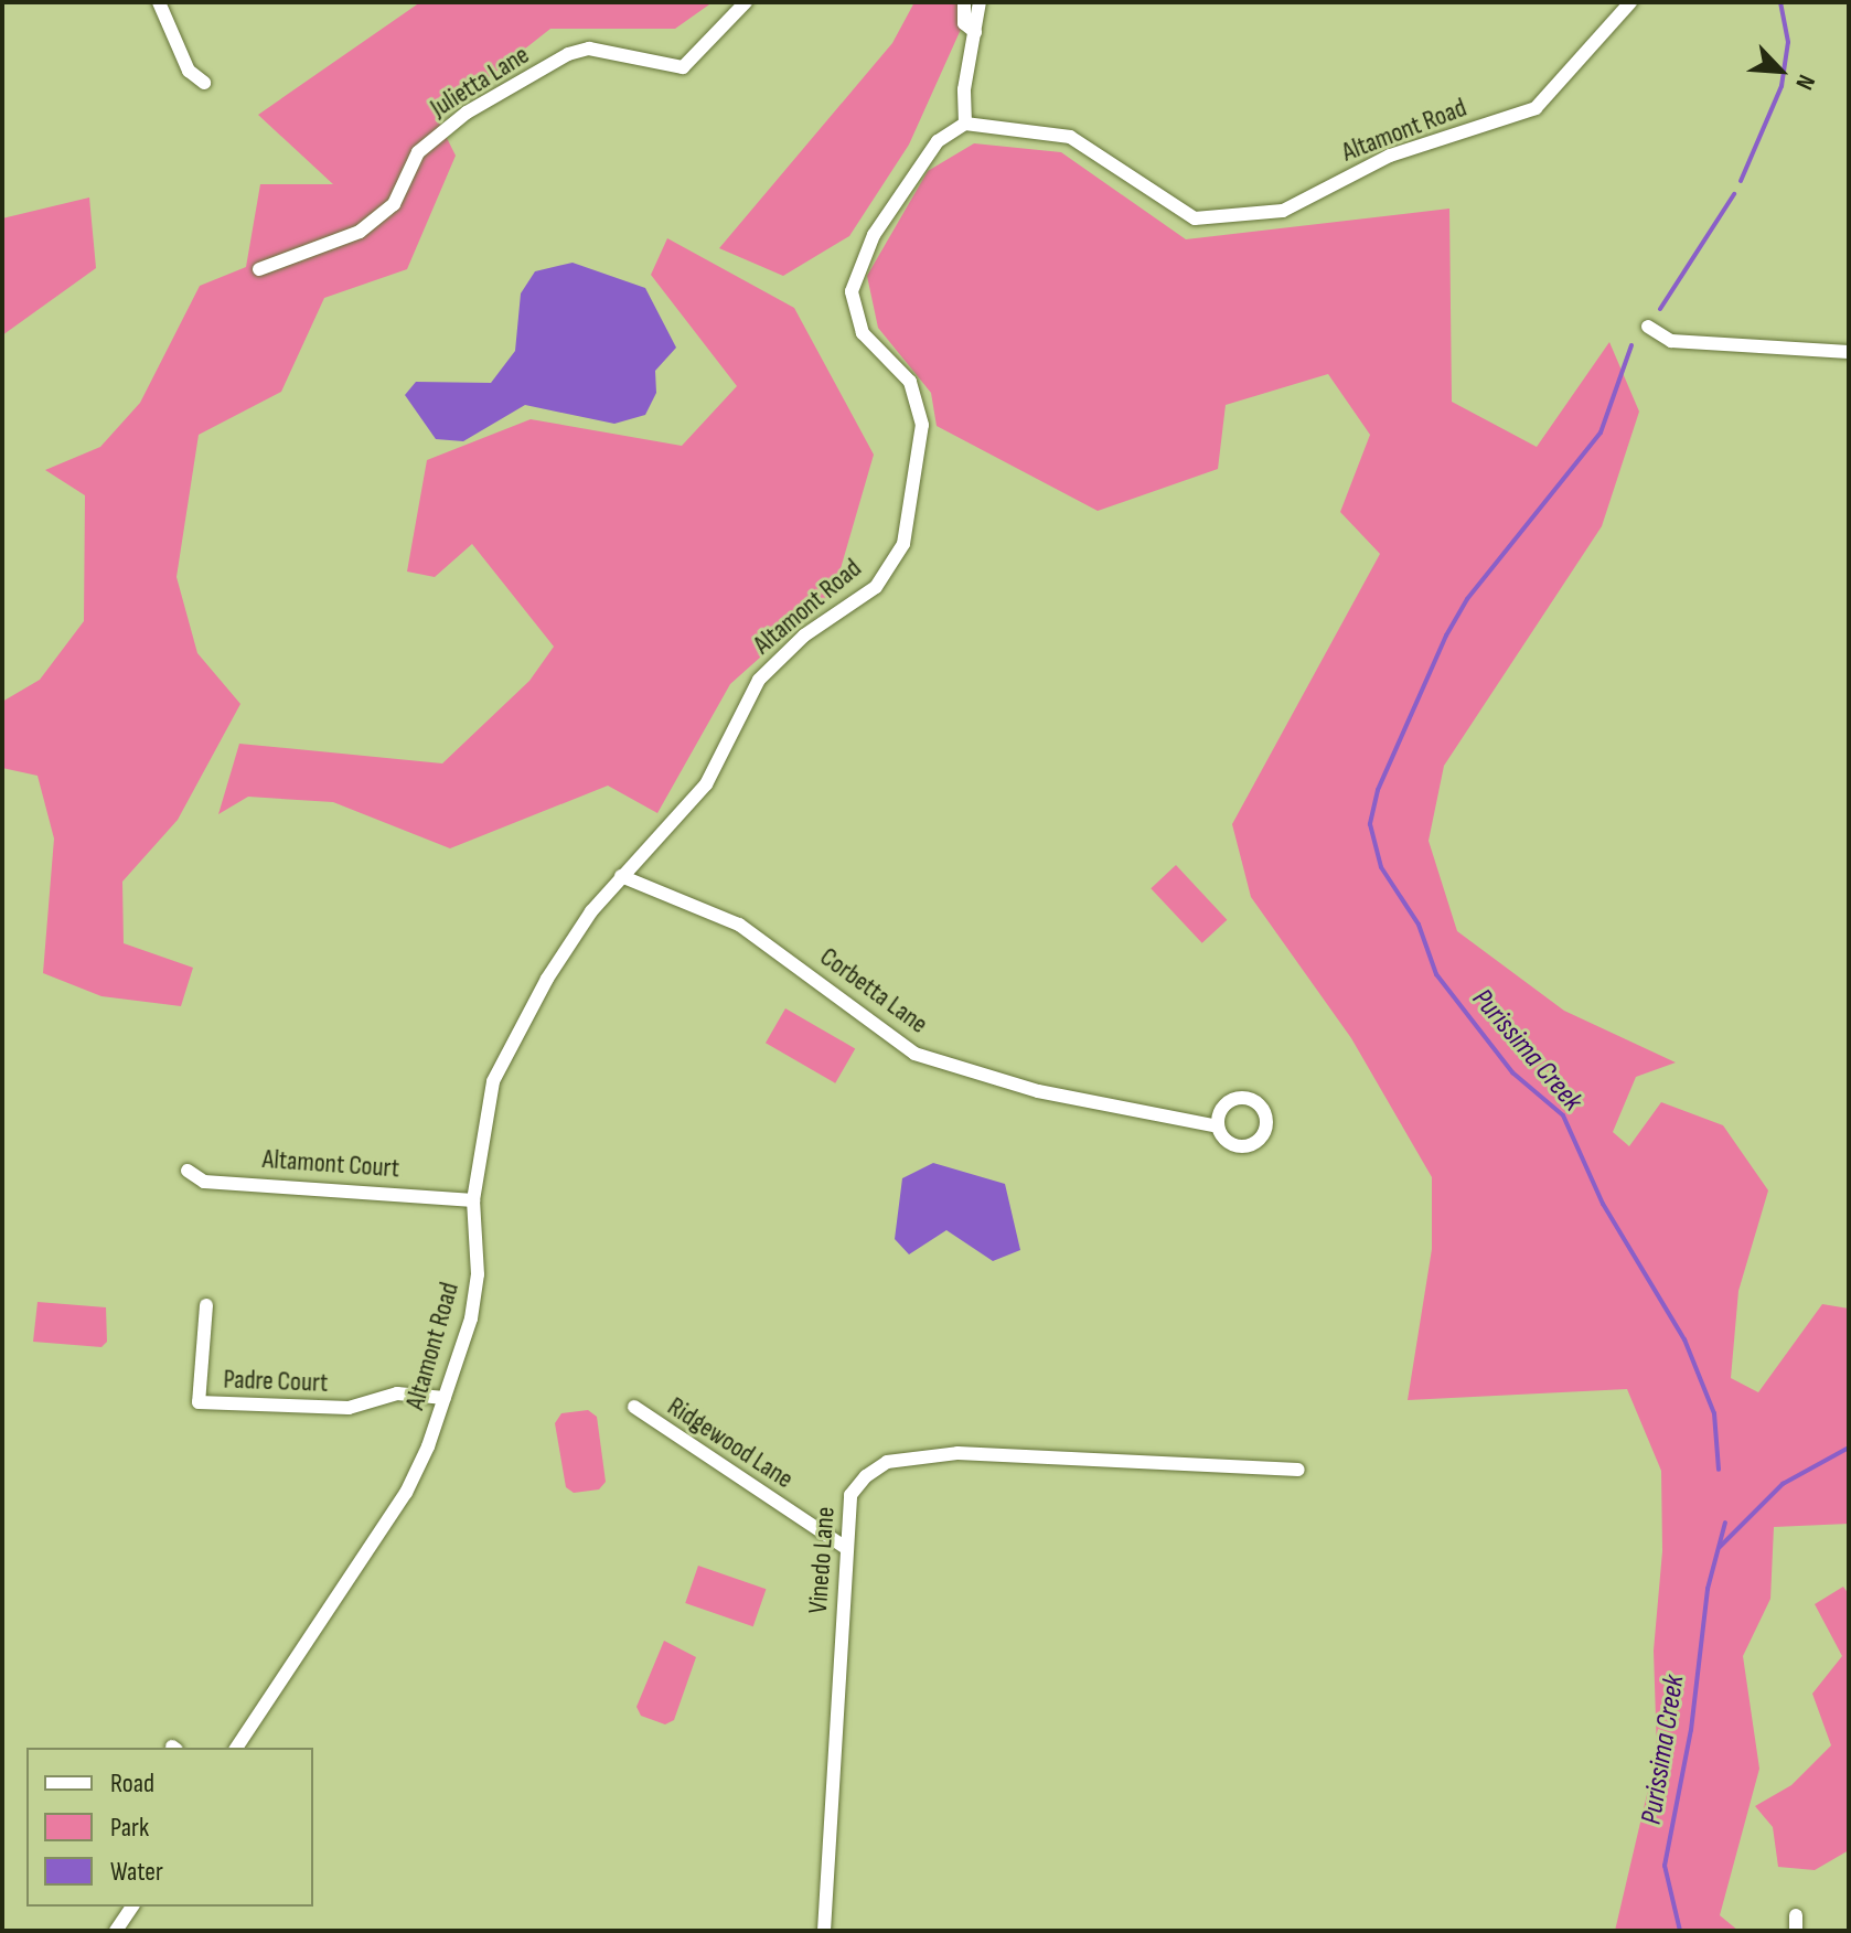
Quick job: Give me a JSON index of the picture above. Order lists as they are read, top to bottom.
{
  "streets": {
    "street": [
      "Julietta Lane",
      "Altamont Road",
      "Corbetta Lane",
      "Altamont Court",
      "Padre Court",
      "Ridgewood Lane",
      "Vinedo Lane"
    ]
  },
  "crossings": [
    ["Altamont Road", "Corbetta Lane"],
    ["Altamont Road", "Altamont Court"],
    ["Altamont Road", "Padre Court"],
    ["Ridgewood Lane", "Vinedo Lane"]
  ],
  "water": ["Purissima Creek"],
  "legend": ["Road", "Park", "Water"],
  "north": "bottom right"
}
